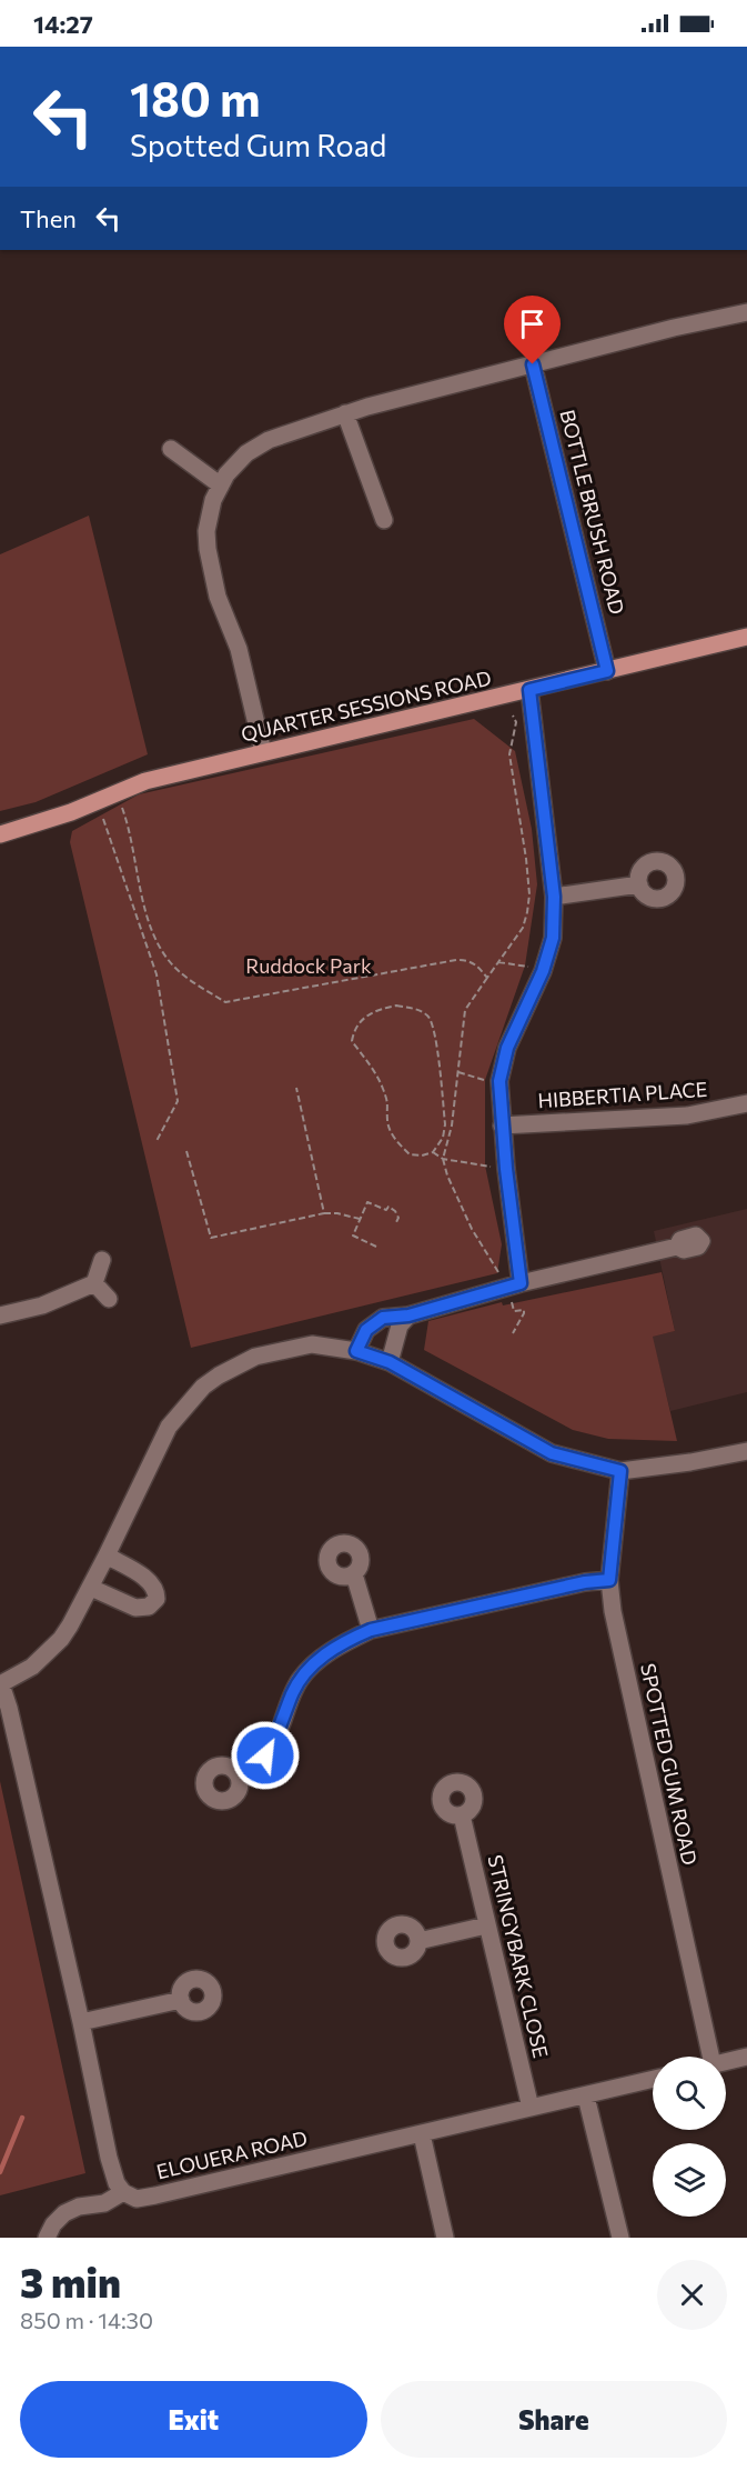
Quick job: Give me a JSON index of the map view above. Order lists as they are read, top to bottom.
{
  "streets": {
    "main road": ["QUARTER SESSIONS ROAD"],
    "street": [
      "BOTTLE BRUSH ROAD",
      "HIBBERTIA PLACE",
      "SPOTTED GUM ROAD",
      "STRINGYBARK CLOSE",
      "ELOUERA ROAD"
    ]
  },
  "crossings": [
    ["BOTTLE BRUSH ROAD", "QUARTER SESSIONS ROAD"],
    ["STRINGYBARK CLOSE", "ELOUERA ROAD"]
  ],
  "parks": ["Ruddock Park"],
  "page": {
    "status": "14:27",
    "turn": ["180 m", "Spotted Gum Road"],
    "then": "Then",
    "heading": ["3 min", "850 m · 14:30"],
    "buttons": ["Exit", "Share"]
  }
}
